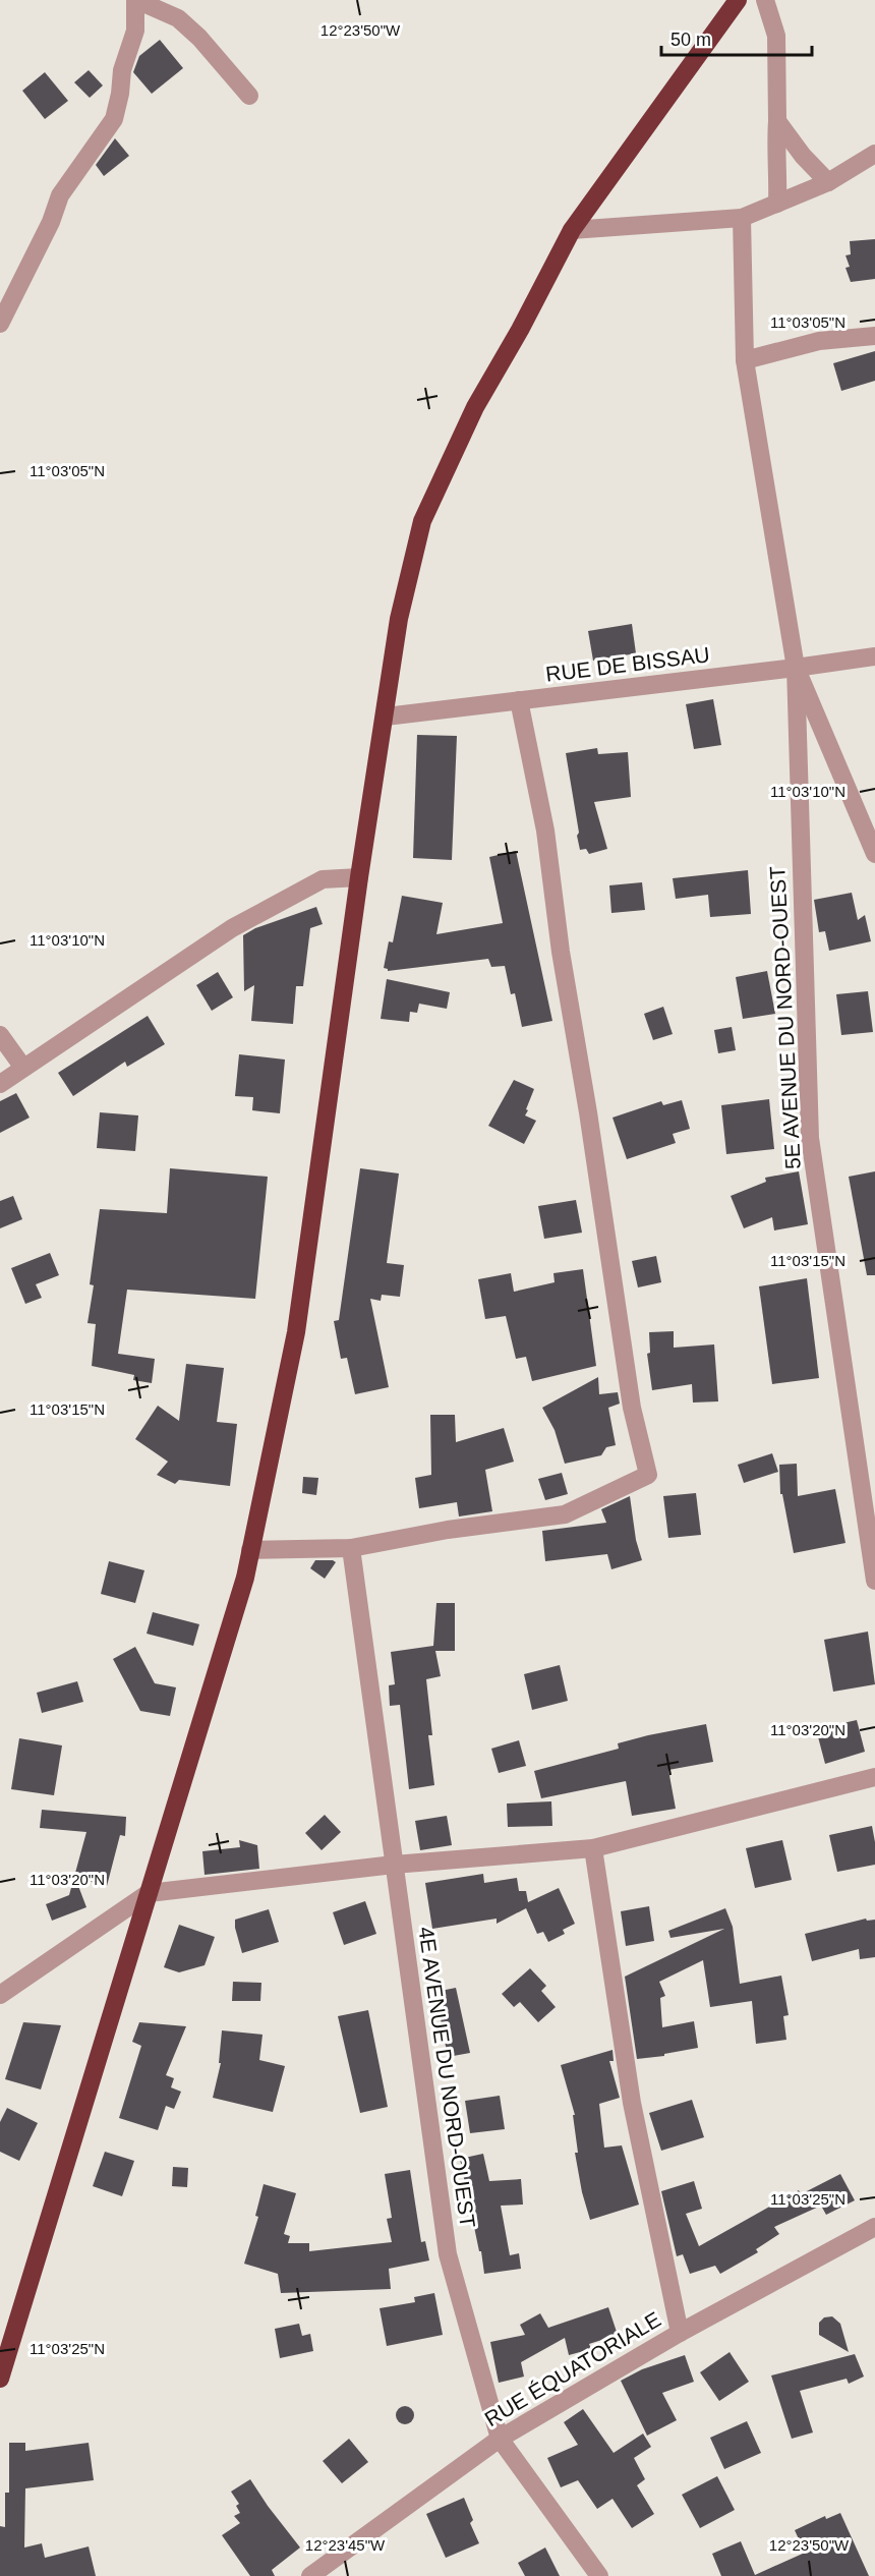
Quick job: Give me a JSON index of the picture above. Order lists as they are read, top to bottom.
{
  "streets": {
    "street": [
      "RUE DE BISSAU",
      "5E AVENUE DU NORD-OUEST",
      "4E AVENUE DU NORD-OUEST",
      "RUE ÉQUATORIALE"
    ]
  },
  "crossings": [
    ["RUE DE BISSAU", "5E AVENUE DU NORD-OUEST"],
    ["4E AVENUE DU NORD-OUEST", "RUE ÉQUATORIALE"]
  ],
  "scale_bar": "50 m",
  "coordinates": [
    "12°23'50\"W",
    "11°03'05\"N",
    "11°03'10\"N",
    "11°03'15\"N",
    "11°03'20\"N",
    "11°03'25\"N",
    "12°23'45\"W"
  ]
}
